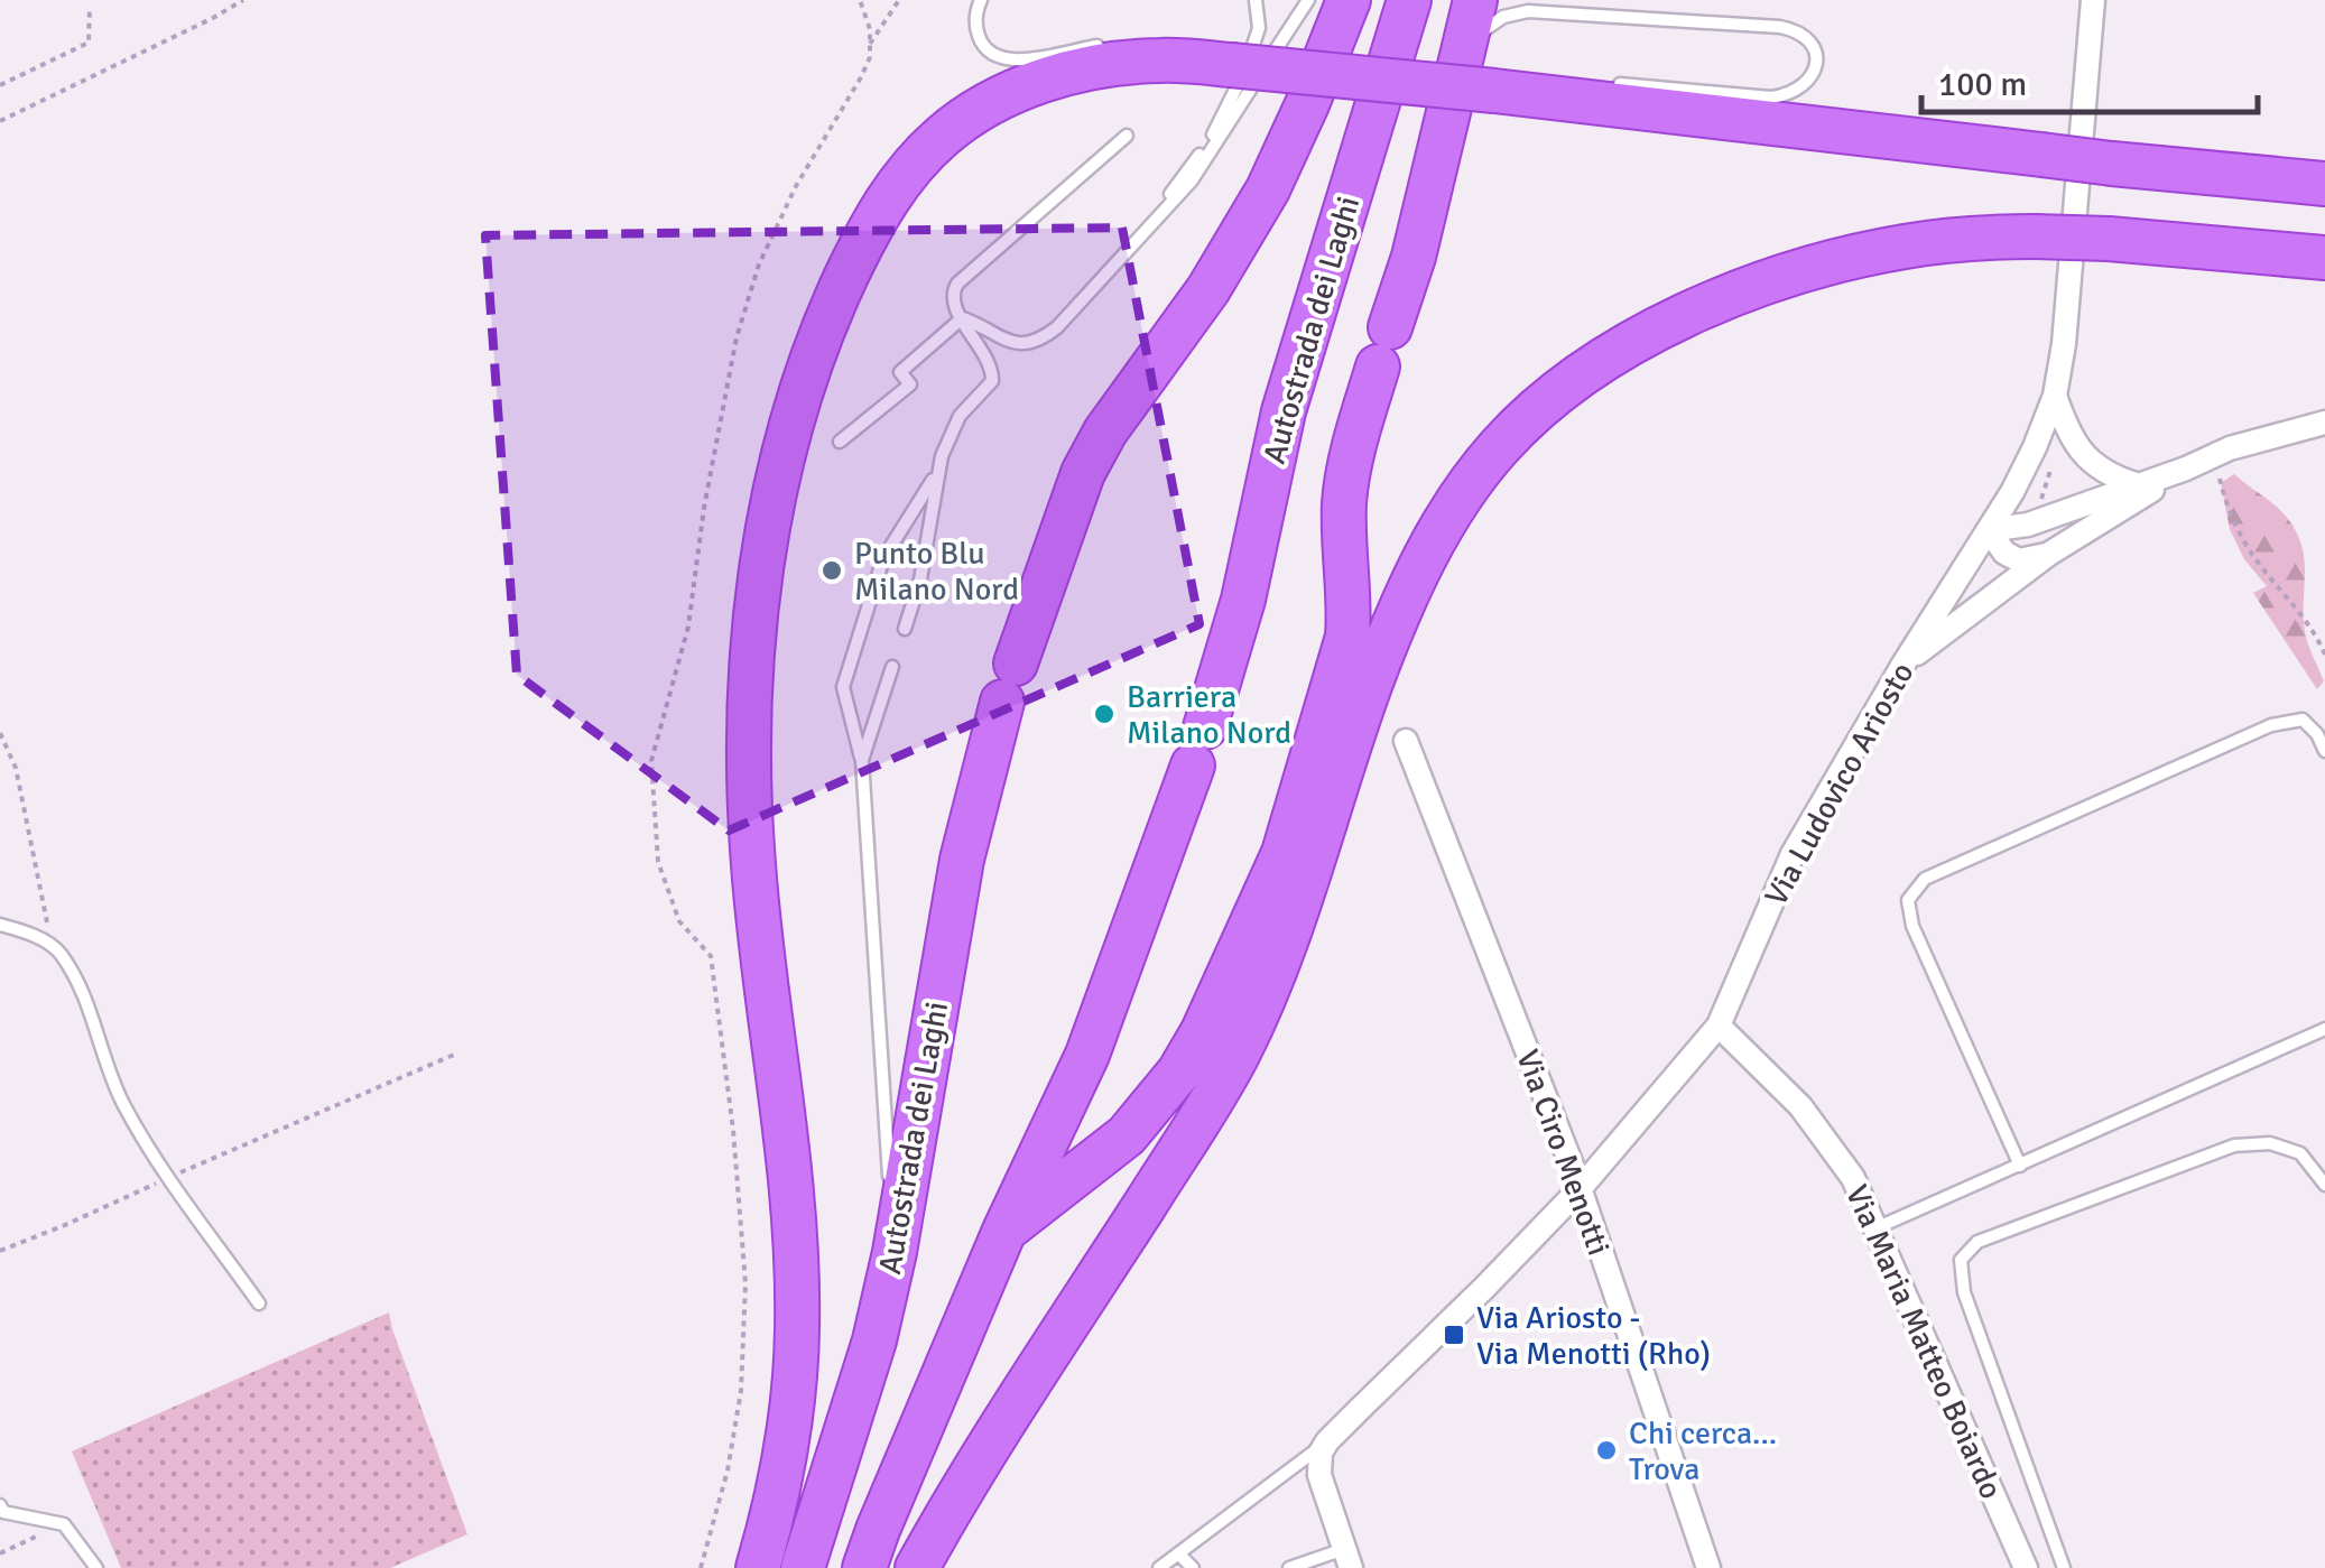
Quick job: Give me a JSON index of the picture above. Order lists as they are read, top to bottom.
{
  "streets": {
    "highway": ["Autostrada dei Laghi"],
    "street": ["Via Ludovico Ariosto", "Via Ciro Menotti", "Via Maria Matteo Boiardo"]
  },
  "crossings": [
    ["Via Ludovico Ariosto", "Via Ciro Menotti"],
    ["Via Ludovico Ariosto", "Via Maria Matteo Boiardo"]
  ],
  "places": {
    "other": ["Punto Blu Milano Nord", "Barriera Milano Nord", "Chi cerca... Trova"],
    "transit": ["Via Ariosto - Via Menotti (Rho)"]
  },
  "scale_bar": "100 m"
}
